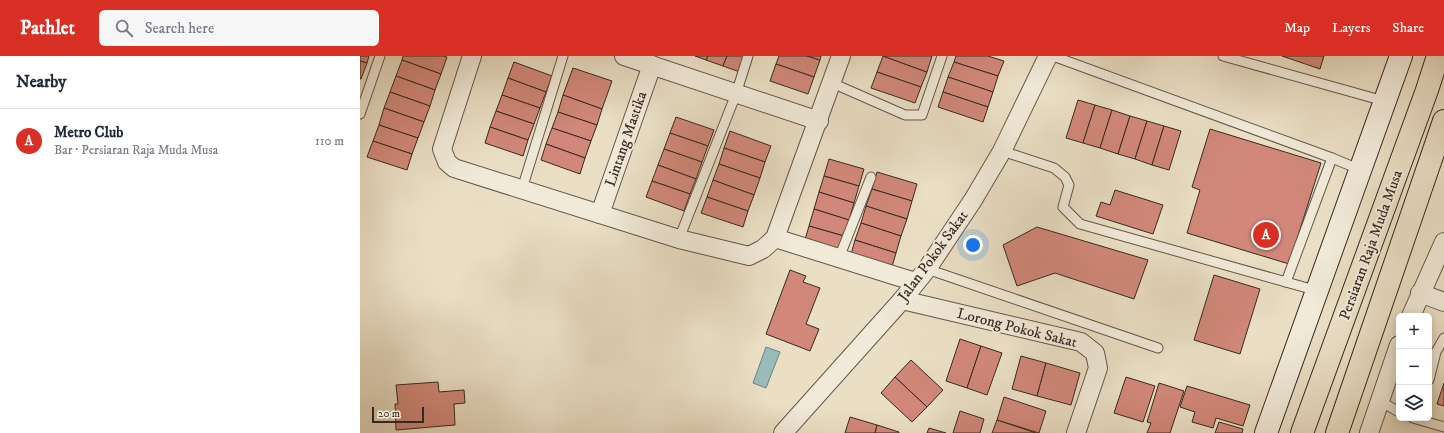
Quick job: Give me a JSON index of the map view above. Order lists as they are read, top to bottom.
{
  "streets": {
    "highway": ["Persiaran Raja Muda Musa"],
    "street": ["Lintang Mastika", "Jalan Pokok Sakat", "Lorong Pokok Sakat"]
  },
  "crossings": [
    ["Jalan Pokok Sakat", "Lorong Pokok Sakat"]
  ],
  "scale_bar": "20 m",
  "page": {
    "header": "Pathlet",
    "search": "Search here",
    "nav": ["Map", "Layers", "Share"],
    "heading": "Nearby",
    "list": [
      {
        "mark": "A",
        "name": "Metro Club",
        "note": "Bar · Persiaran Raja Muda Musa",
        "value": "110 m"
      }
    ],
    "pins": "A",
    "map_buttons": ["+", "−"],
    "scale": "20 m"
  }
}
